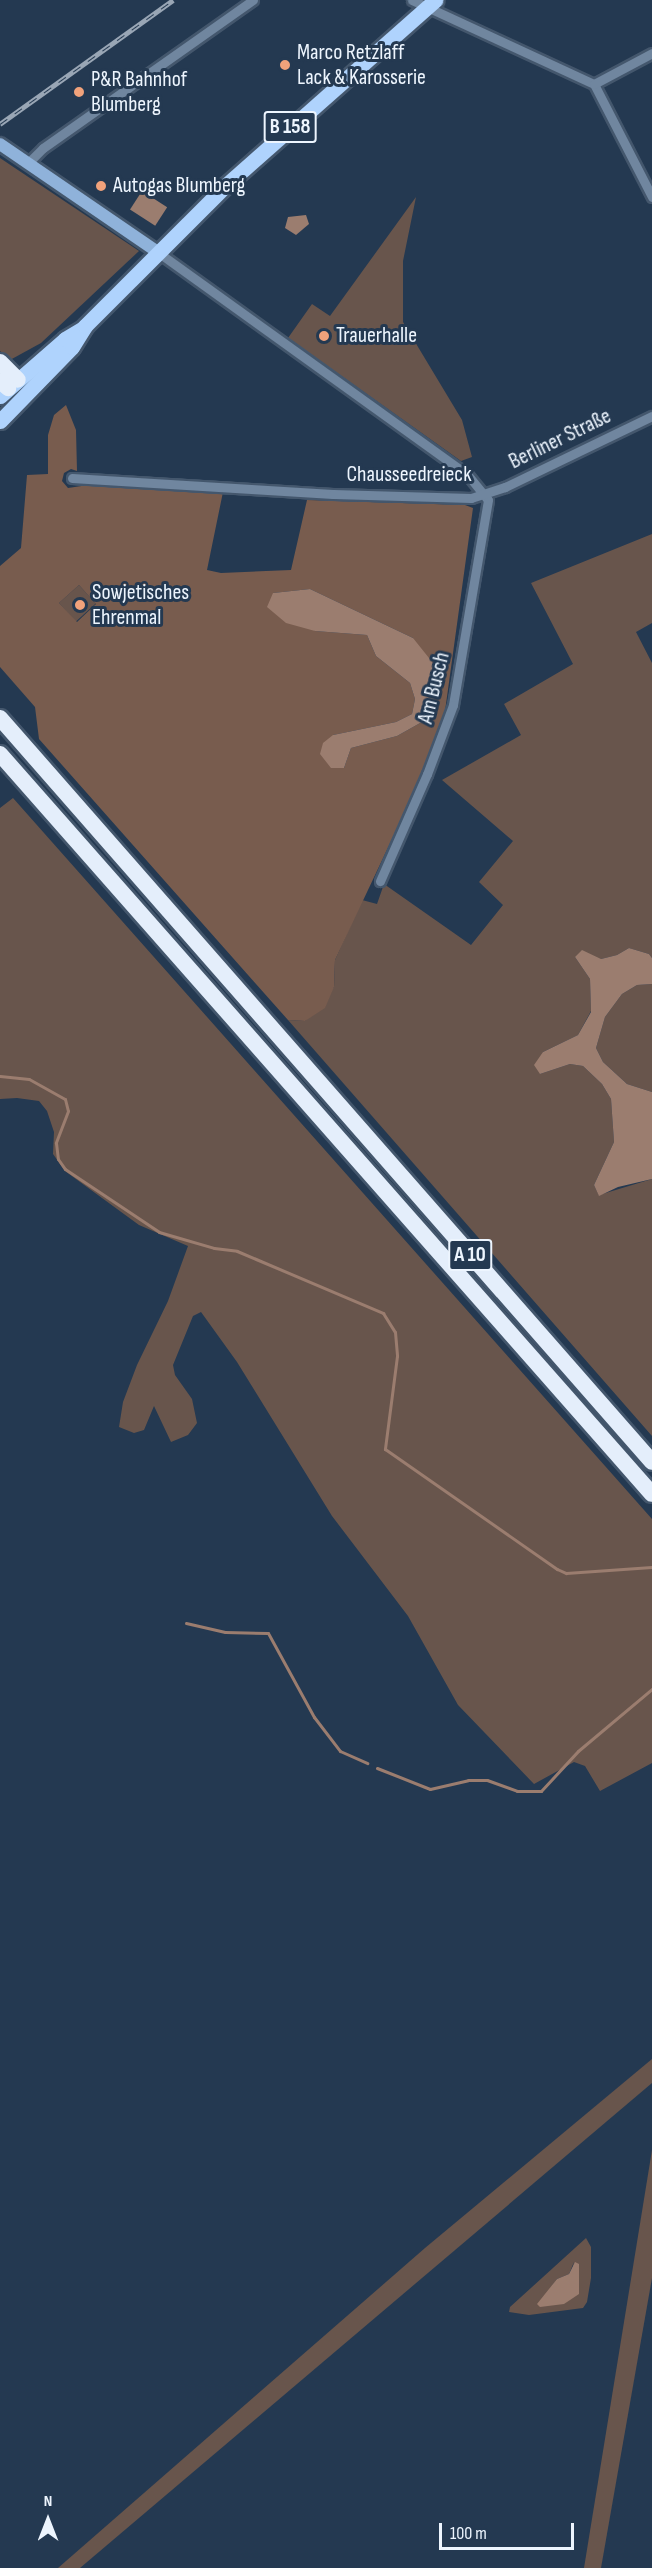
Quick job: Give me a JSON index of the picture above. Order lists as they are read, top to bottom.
{
  "streets": {
    "highway": ["A 10"],
    "main road": ["B 158"],
    "street": ["Berliner Straße", "Chausseedreieck", "Am Busch"]
  },
  "crossings": [
    ["B 158", "Chausseedreieck"],
    ["Berliner Straße", "Chausseedreieck"],
    ["Berliner Straße", "Am Busch"],
    ["Chausseedreieck", "Am Busch"]
  ],
  "places": [
    "Marco Retzlaff Lack & Karosserie",
    "P&R Bahnhof Blumberg",
    "Autogas Blumberg",
    "Trauerhalle",
    "Sowjetisches Ehrenmal"
  ],
  "scale_bar": "100 m",
  "north": "top"
}
